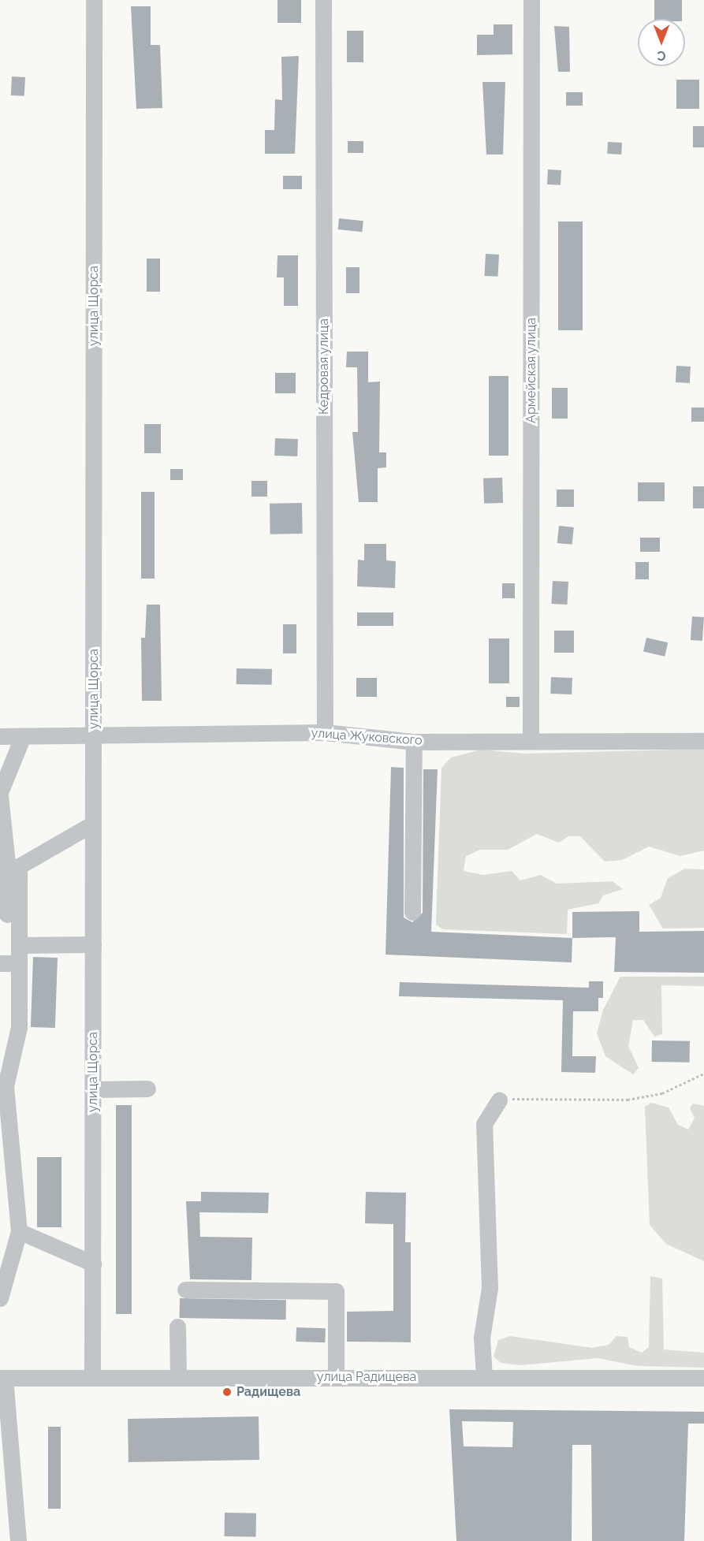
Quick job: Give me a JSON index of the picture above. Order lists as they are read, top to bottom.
{
  "streets": {
    "street": [
      "улица Щорса",
      "Кедровая улица",
      "Армейская улица",
      "улица Жуковского",
      "улица Радищева"
    ]
  },
  "crossings": [
    ["улица Щорса", "улица Жуковского"],
    ["улица Щорса", "улица Радищева"],
    ["Кедровая улица", "улица Жуковского"],
    ["Армейская улица", "улица Жуковского"]
  ],
  "places": ["Радищева"],
  "north": "bottom"
}
